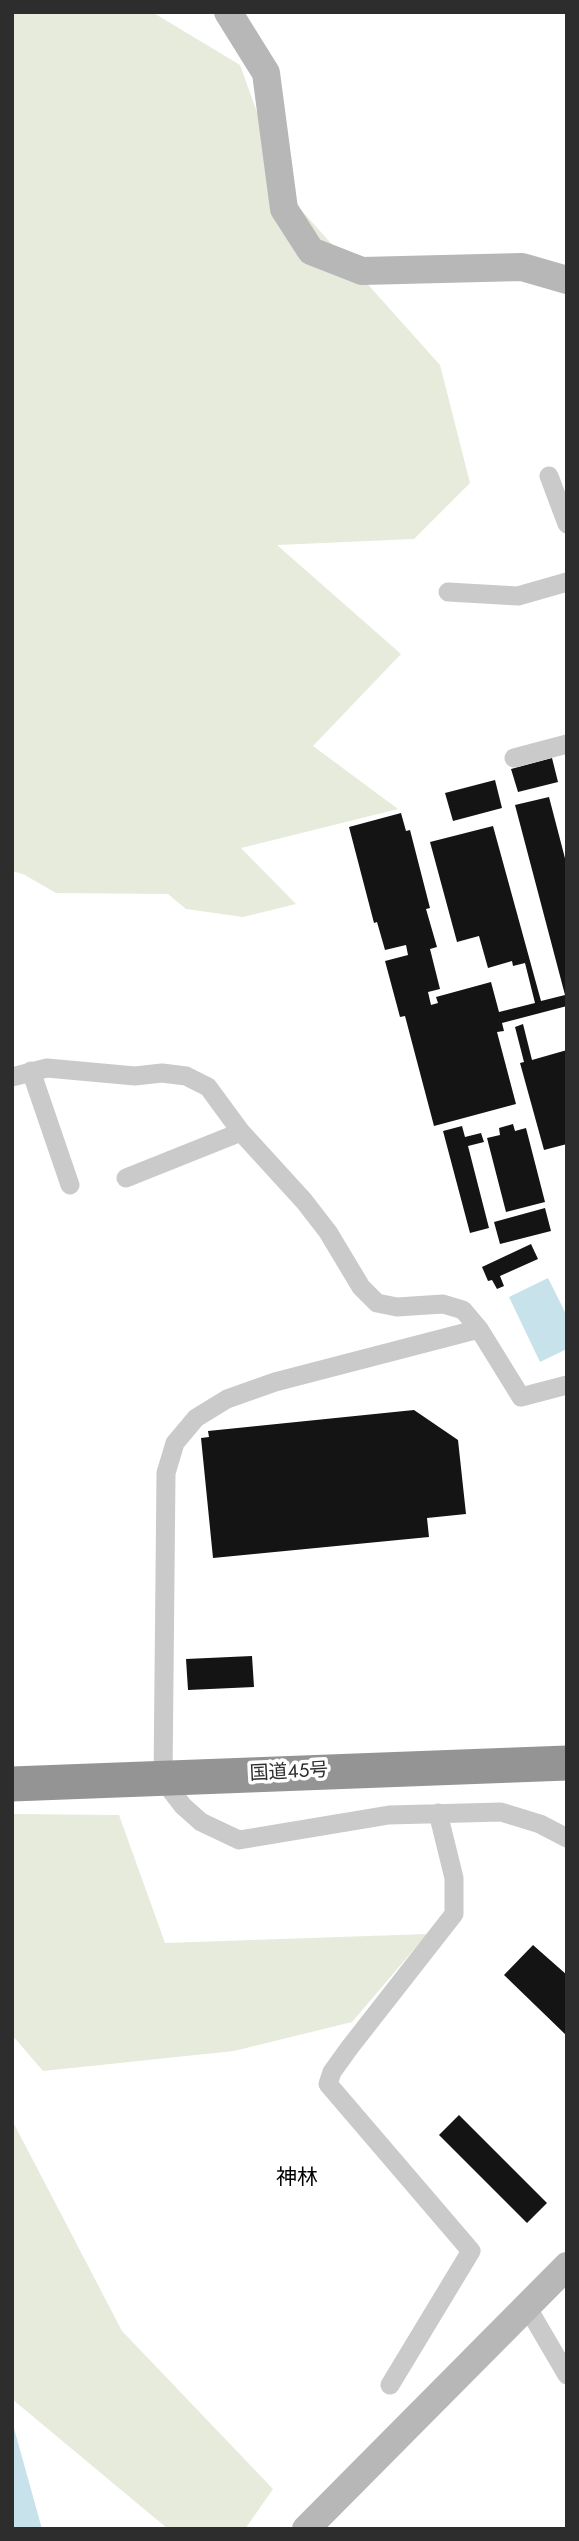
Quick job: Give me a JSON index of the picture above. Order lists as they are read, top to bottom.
{
  "streets": {
    "highway": ["国道45号"]
  },
  "districts": ["神林"]
}
